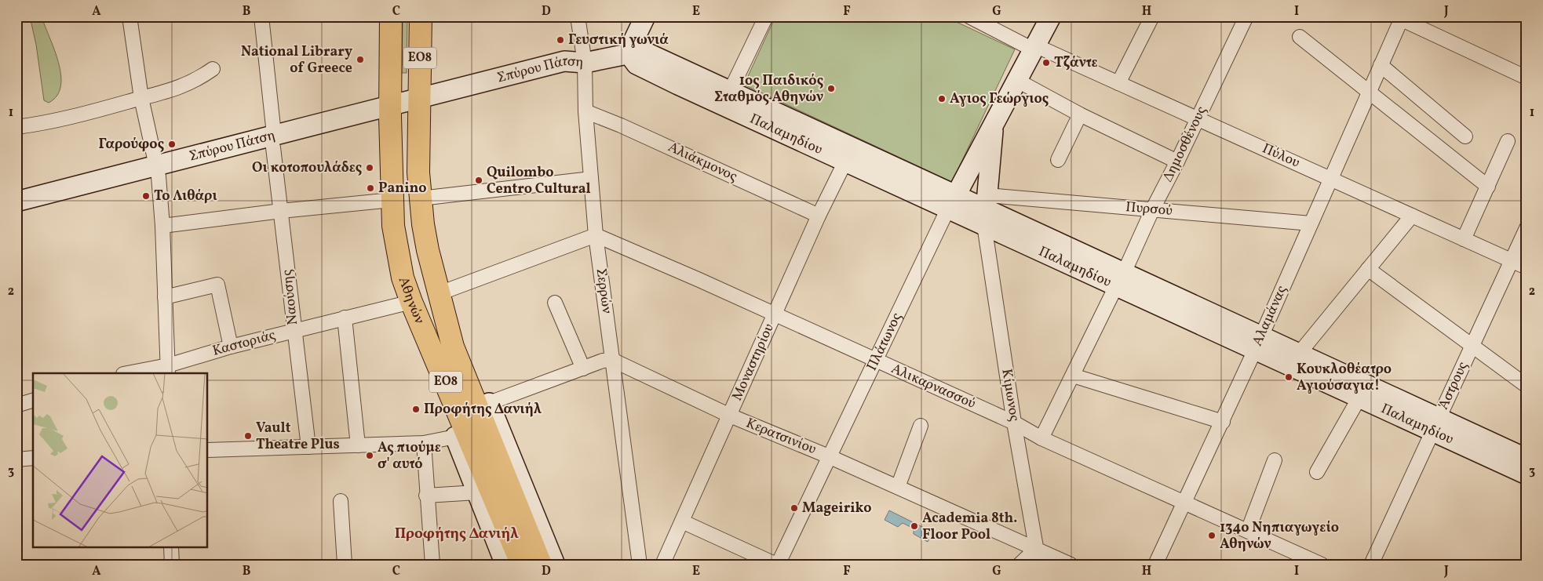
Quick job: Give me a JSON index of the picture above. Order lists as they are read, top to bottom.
{
  "streets": {
    "highway": ["ΕΟ8", "Αθηνών"],
    "street": [
      "Σπύρου Πάτση",
      "Παλαμηδίου",
      "Δημοσθένους",
      "Πύλου",
      "Αλιάκμονος",
      "Πυρσού",
      "Σερρών",
      "Ναούσης",
      "Αλαμάνας",
      "Πλάτωνος",
      "Καστοριάς",
      "Μοναστηρίου",
      "Άστρους",
      "Αλικαρνασσού",
      "Κίμωνος",
      "Κερατσινίου"
    ]
  },
  "crossings": [
    ["Σπύρου Πάτση", "Σερρών"],
    ["Σπύρου Πάτση", "Ναούσης"],
    ["Σπύρου Πάτση", "Αθηνών"],
    ["Παλαμηδίου", "Δημοσθένους"],
    ["Παλαμηδίου", "Πυρσού"],
    ["Παλαμηδίου", "Αλαμάνας"],
    ["Παλαμηδίου", "Πλάτωνος"],
    ["Παλαμηδίου", "Μοναστηρίου"],
    ["Παλαμηδίου", "Άστρους"],
    ["Παλαμηδίου", "Κίμωνος"],
    ["Δημοσθένους", "Πύλου"],
    ["Δημοσθένους", "Πυρσού"],
    ["Δημοσθένους", "Αλικαρνασσού"],
    ["Πύλου", "Αλαμάνας"],
    ["Πύλου", "Πλάτωνος"],
    ["Πύλου", "Άστρους"],
    ["Αλιάκμονος", "Σερρών"],
    ["Αλιάκμονος", "Μοναστηρίου"],
    ["Πυρσού", "Αλαμάνας"],
    ["Πυρσού", "Πλάτωνος"],
    ["Πυρσού", "Κίμωνος"],
    ["Σερρών", "Αλικαρνασσού"],
    ["Σερρών", "Κερατσινίου"],
    ["Ναούσης", "Καστοριάς"],
    ["Αθηνών", "Καστοριάς"],
    ["Αλαμάνας", "Αλικαρνασσού"],
    ["Πλάτωνος", "Αλικαρνασσού"],
    ["Πλάτωνος", "Κίμωνος"],
    ["Πλάτωνος", "Κερατσινίου"],
    ["Μοναστηρίου", "Αλικαρνασσού"],
    ["Μοναστηρίου", "Κερατσινίου"],
    ["Αλικαρνασσού", "Κίμωνος"],
    ["Κίμωνος", "Κερατσινίου"]
  ],
  "districts": ["Προφήτης Δανιήλ"],
  "places": [
    "Γευστική γωνιά",
    "National Library of Greece",
    "Τζάντε",
    "1ος Παιδικός Σταθμός Αθηνών",
    "Αγιος Γεώργιος",
    "Γαρούφος",
    "Οι κοτοπουλάδες",
    "Quilombo Centro Cultural",
    "Panino",
    "Το Λιθάρι",
    "Κουκλοθέατρο Αγιούσαγια!",
    "Προφήτης Δανιήλ",
    "Vault Theatre Plus",
    "Ας πιούμε σ' αυτό",
    "Mageiriko",
    "Academia 8th. Floor Pool",
    "134ο Νηπιαγωγείο Αθηνών"
  ],
  "grid": {
    "columns": [
      "A",
      "B",
      "C",
      "D",
      "E",
      "F",
      "G",
      "H",
      "I",
      "J"
    ],
    "rows": ["1", "2", "3"]
  }
}
